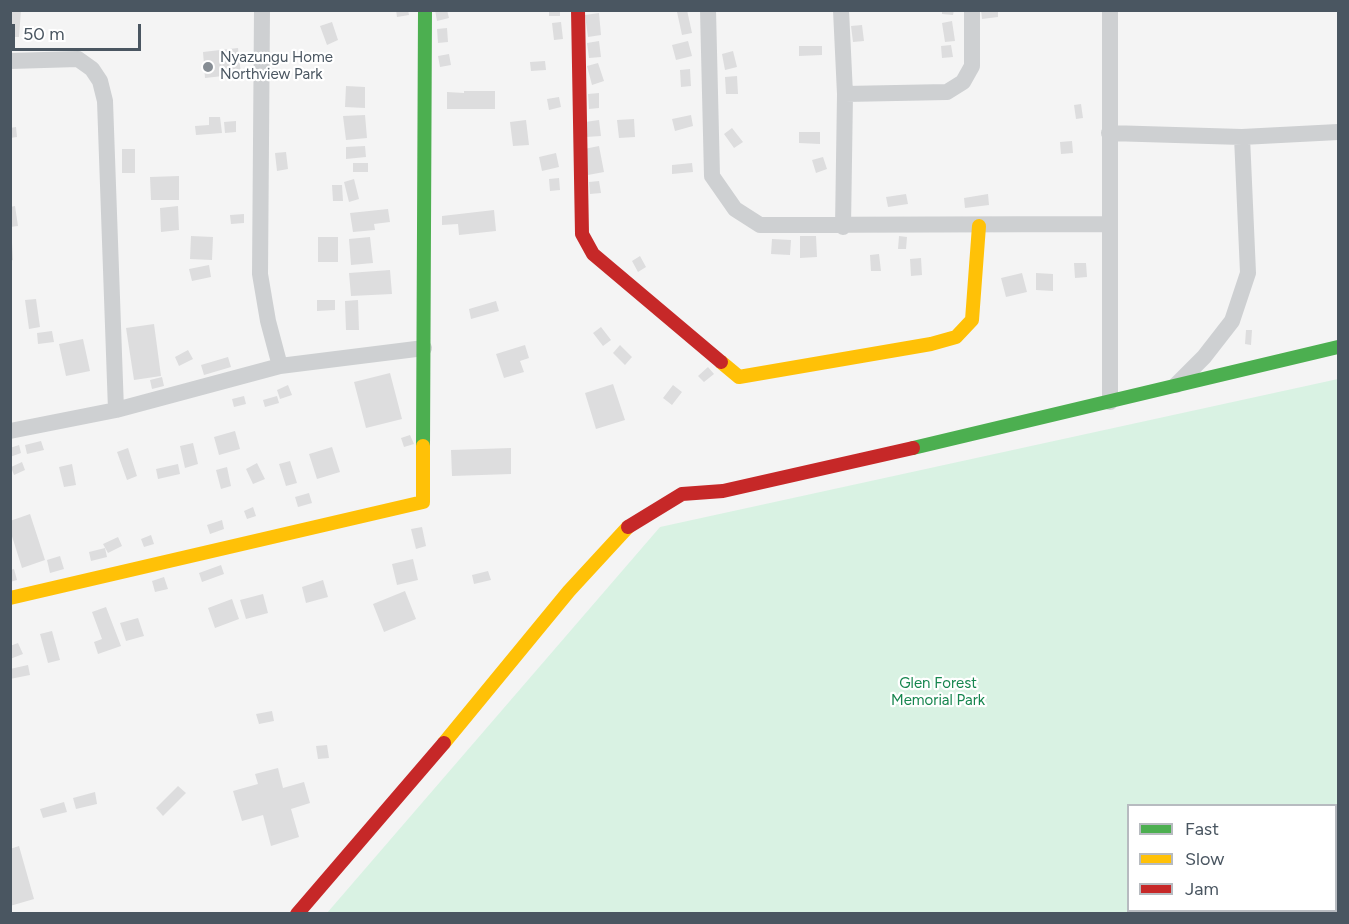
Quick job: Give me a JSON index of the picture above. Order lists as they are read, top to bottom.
{
  "parks": ["Glen Forest Memorial Park"],
  "places": ["Nyazungu Home Northview Park"],
  "legend": ["Fast", "Slow", "Jam"],
  "scale_bar": "50 m"
}
